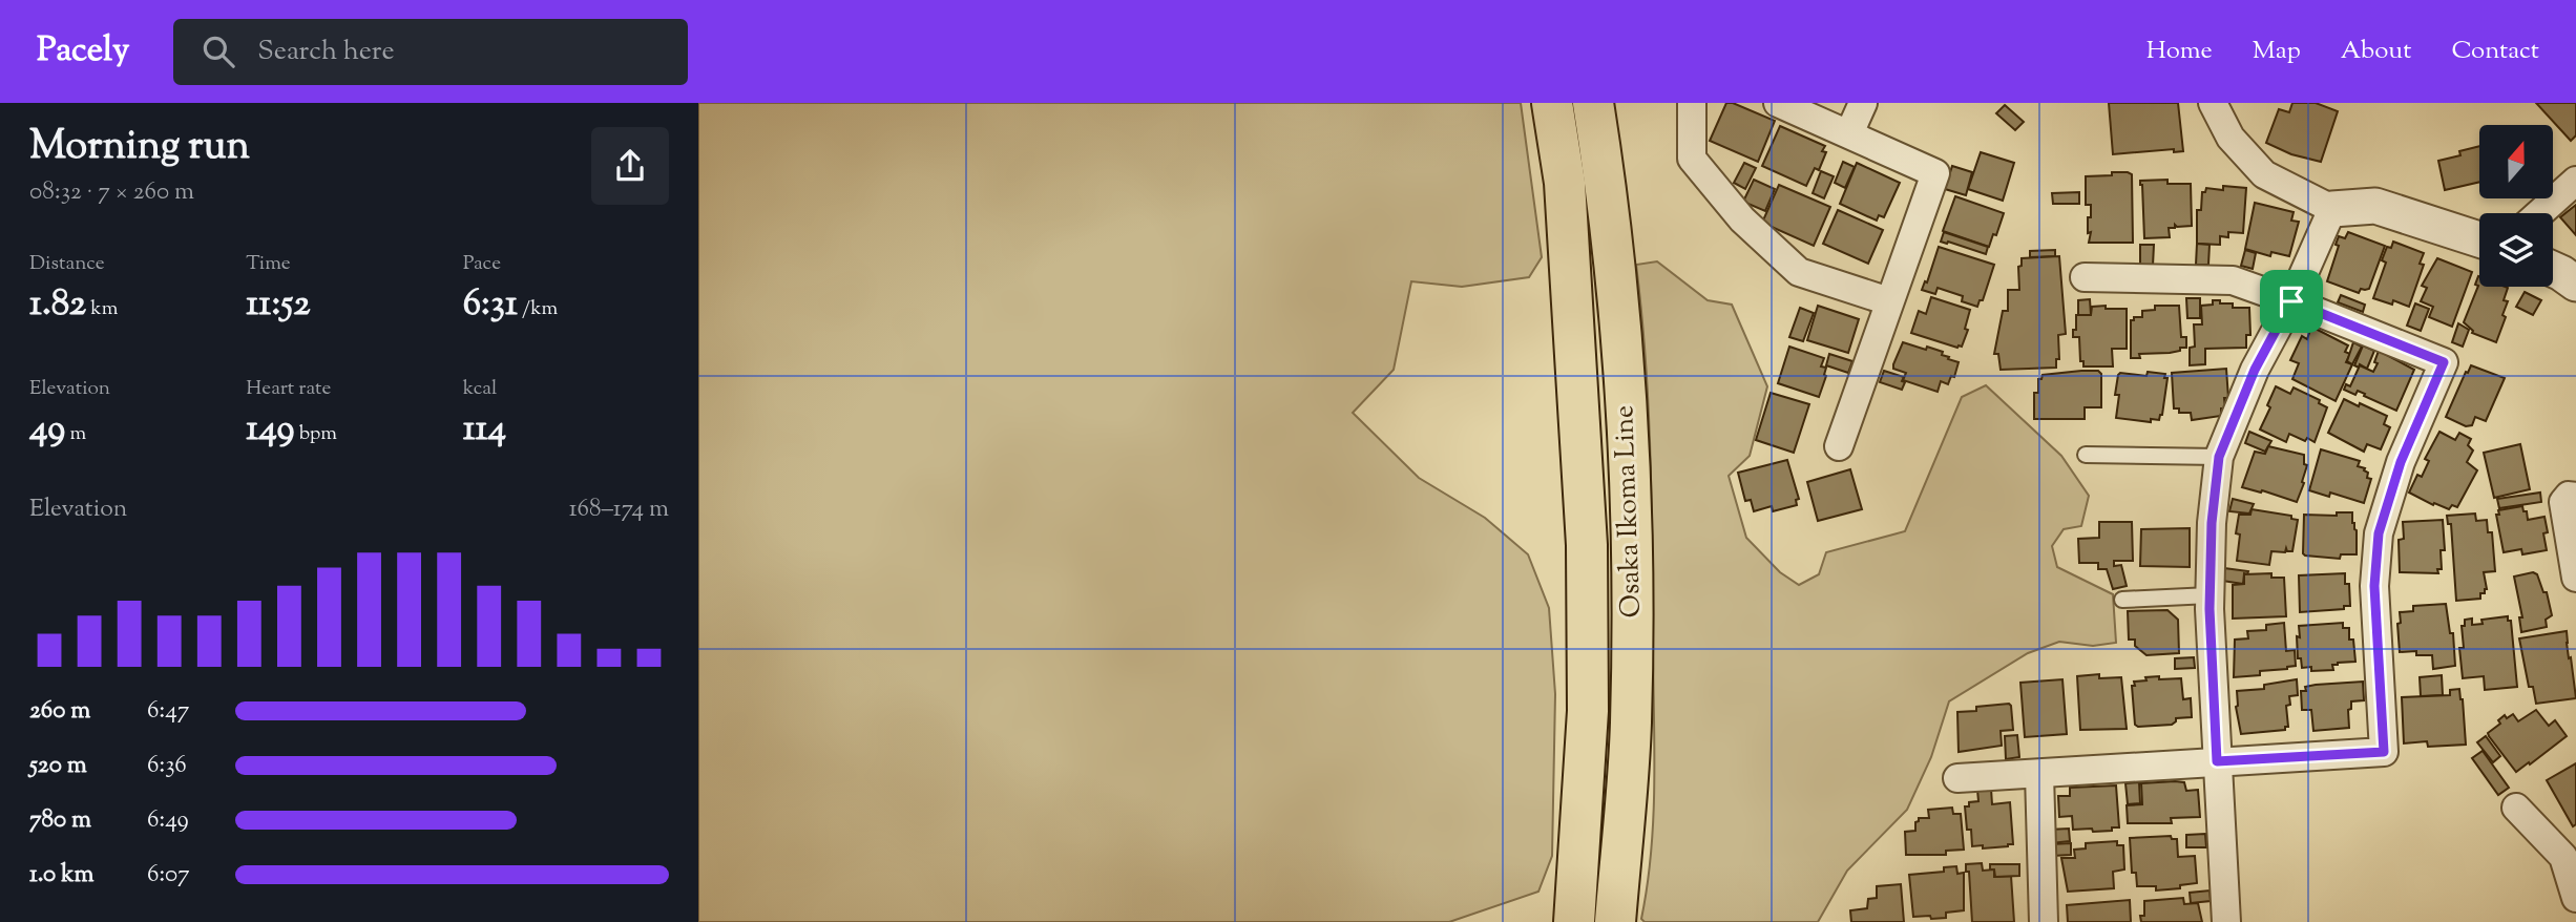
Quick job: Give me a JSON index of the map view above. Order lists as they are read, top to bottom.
{
  "streets": {
    "main road": ["Osaka Ikoma Line"]
  },
  "north": "top",
  "page": {
    "header": "Pacely",
    "search": "Search here",
    "nav": [
      "Home",
      "Map",
      "About",
      "Contact"
    ],
    "heading": ["Morning run", "08:32 · 7 × 260 m"],
    "stats": [
      ["Distance", "1.82 km"],
      ["Time", "11:52"],
      ["Pace", "6:31 /km"],
      ["Elevation", "49 m"],
      ["Heart rate", "149 bpm"],
      ["kcal", "114"]
    ],
    "chart": ["Elevation", "168–174 m"],
    "list": [
      {
        "name": "260 m",
        "note": "6:47"
      },
      {
        "name": "520 m",
        "note": "6:36"
      },
      {
        "name": "780 m",
        "note": "6:49"
      },
      {
        "name": "1.0 km",
        "note": "6:07"
      }
    ]
  }
}
